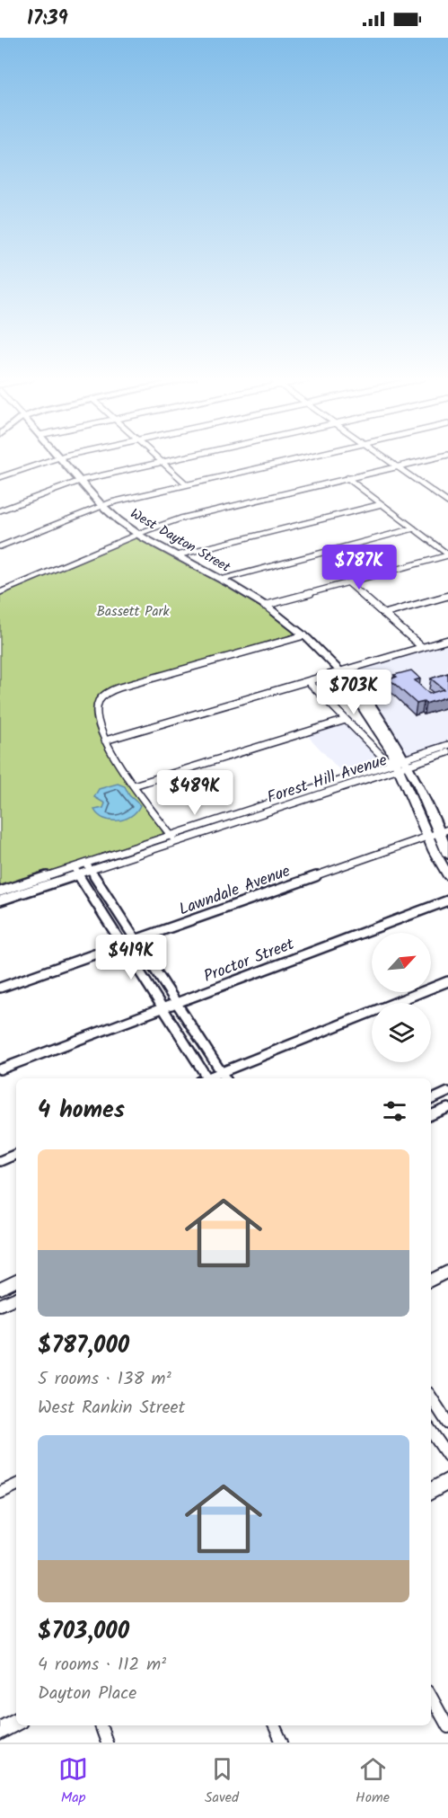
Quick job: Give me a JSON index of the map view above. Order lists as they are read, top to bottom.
{
  "streets": {
    "street": [
      "West Dayton Street",
      "Forest Hill Avenue",
      "Lawndale Avenue",
      "Proctor Street"
    ]
  },
  "crossings": [
    ["West Dayton Street", "Forest Hill Avenue"],
    ["West Dayton Street", "Lawndale Avenue"]
  ],
  "parks": ["Bassett Park"],
  "north": "top right",
  "page": {
    "status": "17:39",
    "price": [
      "$787K",
      "$703K",
      "$489K",
      "$419K"
    ],
    "heading": "4 homes",
    "list": [
      {
        "name": "$787,000",
        "note": "5 rooms · 138 m² · West Rankin Street"
      },
      {
        "name": "$703,000",
        "note": "4 rooms · 112 m² · Dayton Place"
      }
    ],
    "tabs": ["Map", "Saved", "Home"]
  }
}
